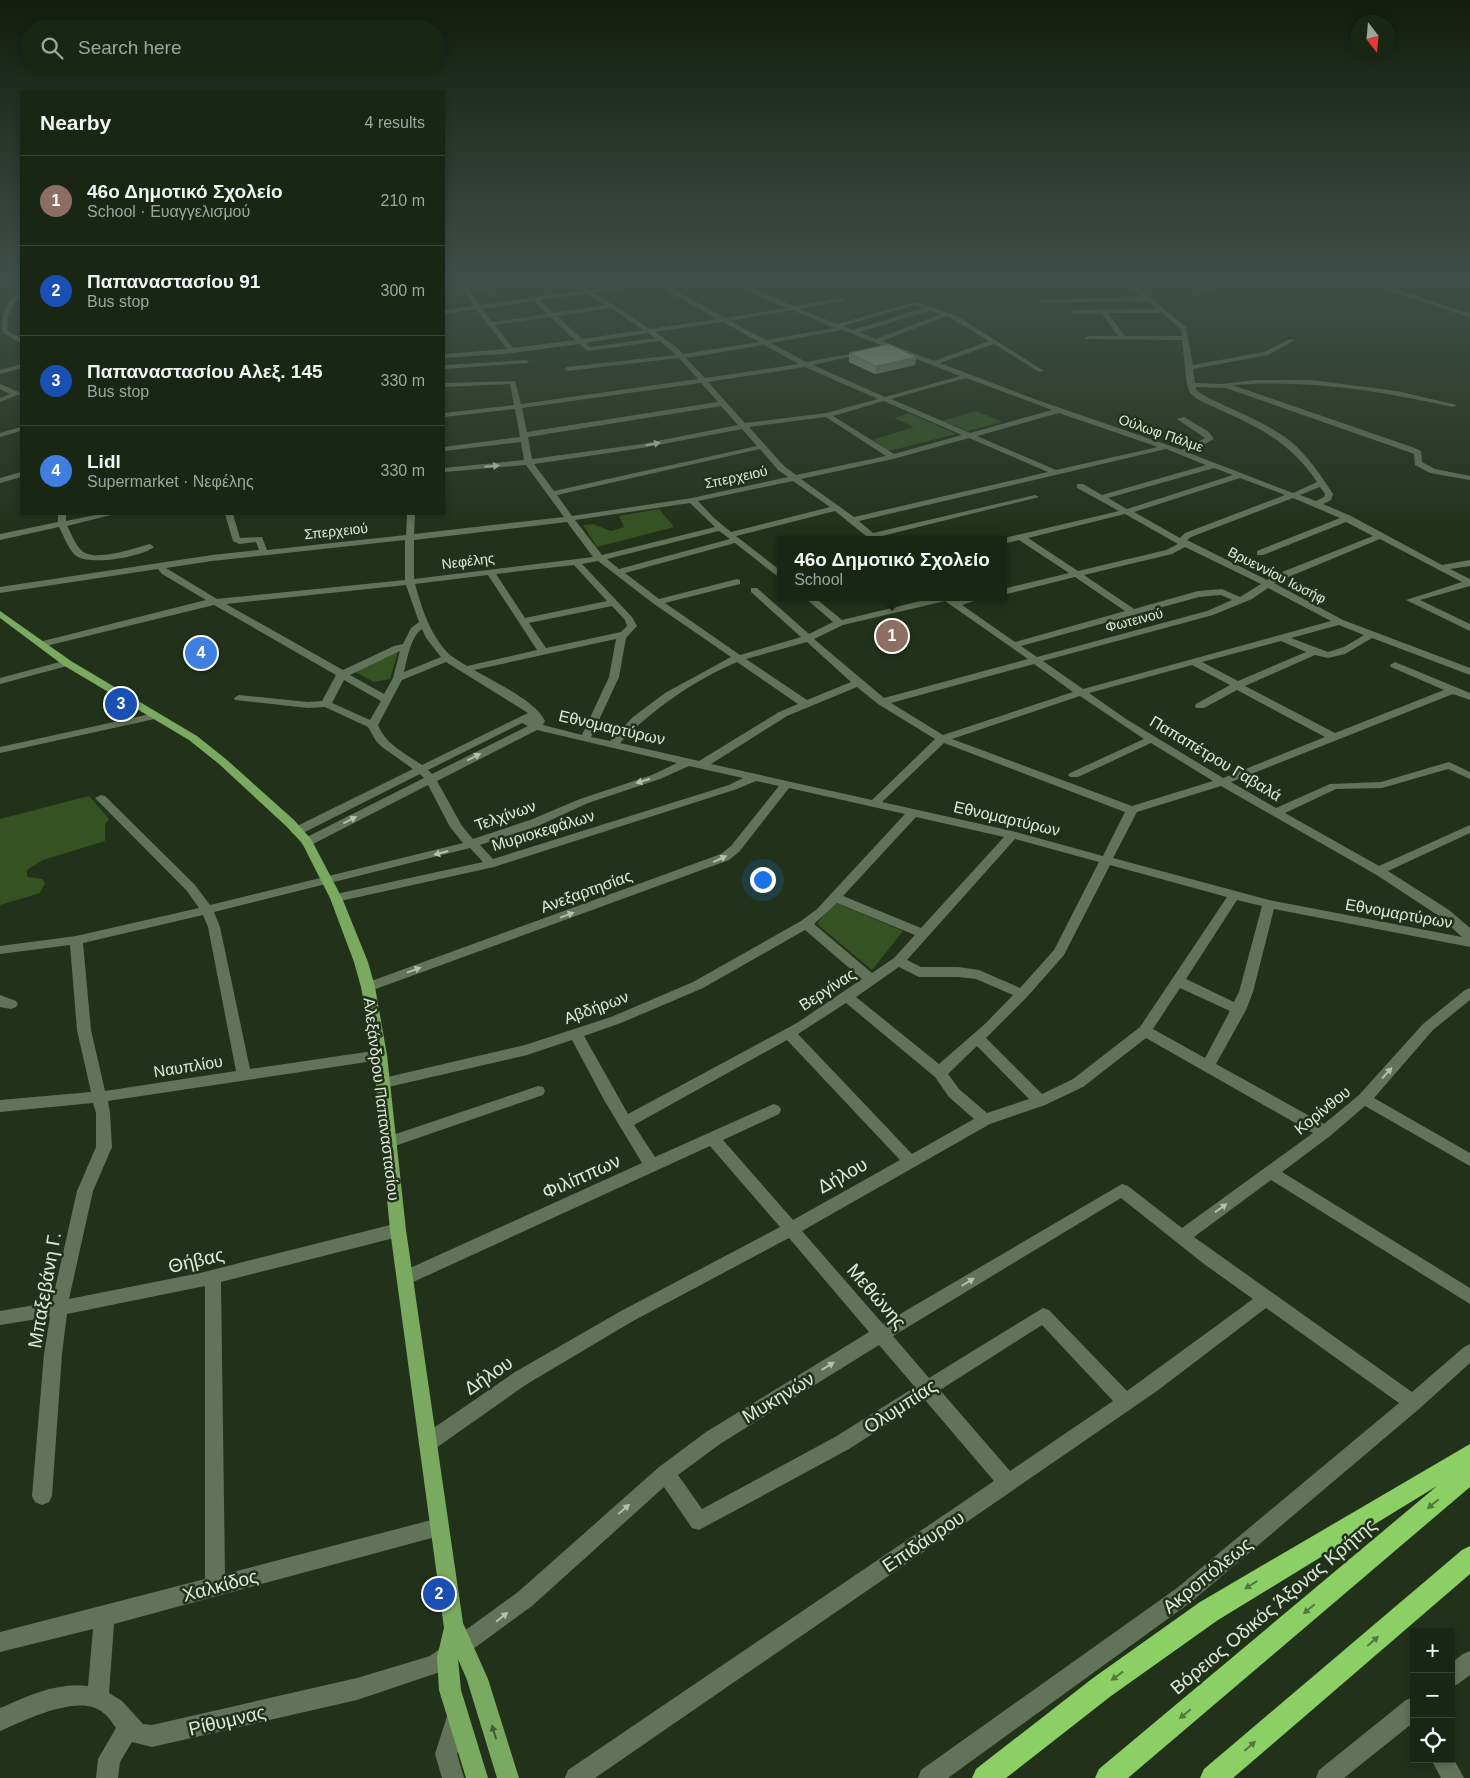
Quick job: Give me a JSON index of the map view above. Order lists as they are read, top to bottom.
{
  "streets": {
    "highway": ["Βόρειος Οδικός Άξονας Κρήτης"],
    "main road": ["Αλεξάνδρου Παπαναστασίου"],
    "street": [
      "Ούλωφ Πάλμε",
      "Σπερχειού",
      "Νεφέλης",
      "Βρυεννίου Ιωσήφ",
      "Φωτεινού",
      "Εθνομαρτύρων",
      "Παπαπέτρου Γαβαλά",
      "Τελχίνων",
      "Μυριοκεφάλων",
      "Ανεξαρτησίας",
      "Βεργίνας",
      "Αβδήρων",
      "Ναυπλίου",
      "Κορίνθου",
      "Δήλου",
      "Φιλίππων",
      "Θήβας",
      "Μπαξεβάνη Γ.",
      "Μεθώνης",
      "Μυκηνών",
      "Ολυμπίας",
      "Επιδάυρου",
      "Ακροπόλεως",
      "Χαλκίδος",
      "Ρίθυμνας"
    ]
  },
  "crossings": [
    ["Ούλωφ Πάλμε", "Σπερχειού"],
    ["Ούλωφ Πάλμε", "Φωτεινού"],
    ["Νεφέλης", "Αλεξάνδρου Παπαναστασίου"],
    ["Βρυεννίου Ιωσήφ", "Φωτεινού"],
    ["Φωτεινού", "Παπαπέτρου Γαβαλά"],
    ["Εθνομαρτύρων", "Παπαπέτρου Γαβαλά"],
    ["Εθνομαρτύρων", "Τελχίνων"],
    ["Εθνομαρτύρων", "Μυριοκεφάλων"],
    ["Εθνομαρτύρων", "Ανεξαρτησίας"],
    ["Εθνομαρτύρων", "Βεργίνας"],
    ["Εθνομαρτύρων", "Αλεξάνδρου Παπαναστασίου"],
    ["Εθνομαρτύρων", "Δήλου"],
    ["Τελχίνων", "Αλεξάνδρου Παπαναστασίου"],
    ["Τελχίνων", "Μπαξεβάνη Γ."],
    ["Μυριοκεφάλων", "Αλεξάνδρου Παπαναστασίου"],
    ["Ανεξαρτησίας", "Αλεξάνδρου Παπαναστασίου"],
    ["Αβδήρων", "Αλεξάνδρου Παπαναστασίου"],
    ["Ναυπλίου", "Αλεξάνδρου Παπαναστασίου"],
    ["Ναυπλίου", "Μπαξεβάνη Γ."],
    ["Αλεξάνδρου Παπαναστασίου", "Δήλου"],
    ["Αλεξάνδρου Παπαναστασίου", "Φιλίππων"],
    ["Αλεξάνδρου Παπαναστασίου", "Θήβας"],
    ["Αλεξάνδρου Παπαναστασίου", "Μυκηνών"],
    ["Αλεξάνδρου Παπαναστασίου", "Χαλκίδος"],
    ["Αλεξάνδρου Παπαναστασίου", "Ρίθυμνας"],
    ["Κορίνθου", "Μυκηνών"],
    ["Δήλου", "Μεθώνης"],
    ["Φιλίππων", "Μεθώνης"],
    ["Θήβας", "Μπαξεβάνη Γ."],
    ["Μεθώνης", "Μυκηνών"],
    ["Μεθώνης", "Ολυμπίας"],
    ["Μεθώνης", "Επιδάυρου"],
    ["Μυκηνών", "Ολυμπίας"],
    ["Μυκηνών", "Ρίθυμνας"],
    ["Ολυμπίας", "Επιδάυρου"]
  ],
  "one_way": [
    "Τελχίνων",
    "Ανεξαρτησίας",
    "Κορίνθου",
    "Μυκηνών"
  ],
  "north": "bottom",
  "page": {
    "search": "Search here",
    "heading": ["Nearby", "4 results"],
    "list": [
      {
        "mark": "1",
        "name": "46ο Δημοτικό Σχολείο",
        "note": "School · Ευαγγελισμού",
        "value": "210 m"
      },
      {
        "mark": "2",
        "name": "Παπαναστασίου 91",
        "note": "Bus stop",
        "value": "300 m"
      },
      {
        "mark": "3",
        "name": "Παπαναστασίου Αλεξ. 145",
        "note": "Bus stop",
        "value": "330 m"
      },
      {
        "mark": "4",
        "name": "Lidl",
        "note": "Supermarket · Νεφέλης",
        "value": "330 m"
      }
    ],
    "popup": ["46ο Δημοτικό Σχολείο", "School"],
    "pins": [
      "1",
      "4",
      "3",
      "2"
    ],
    "map_buttons": ["+", "−"]
  }
}
